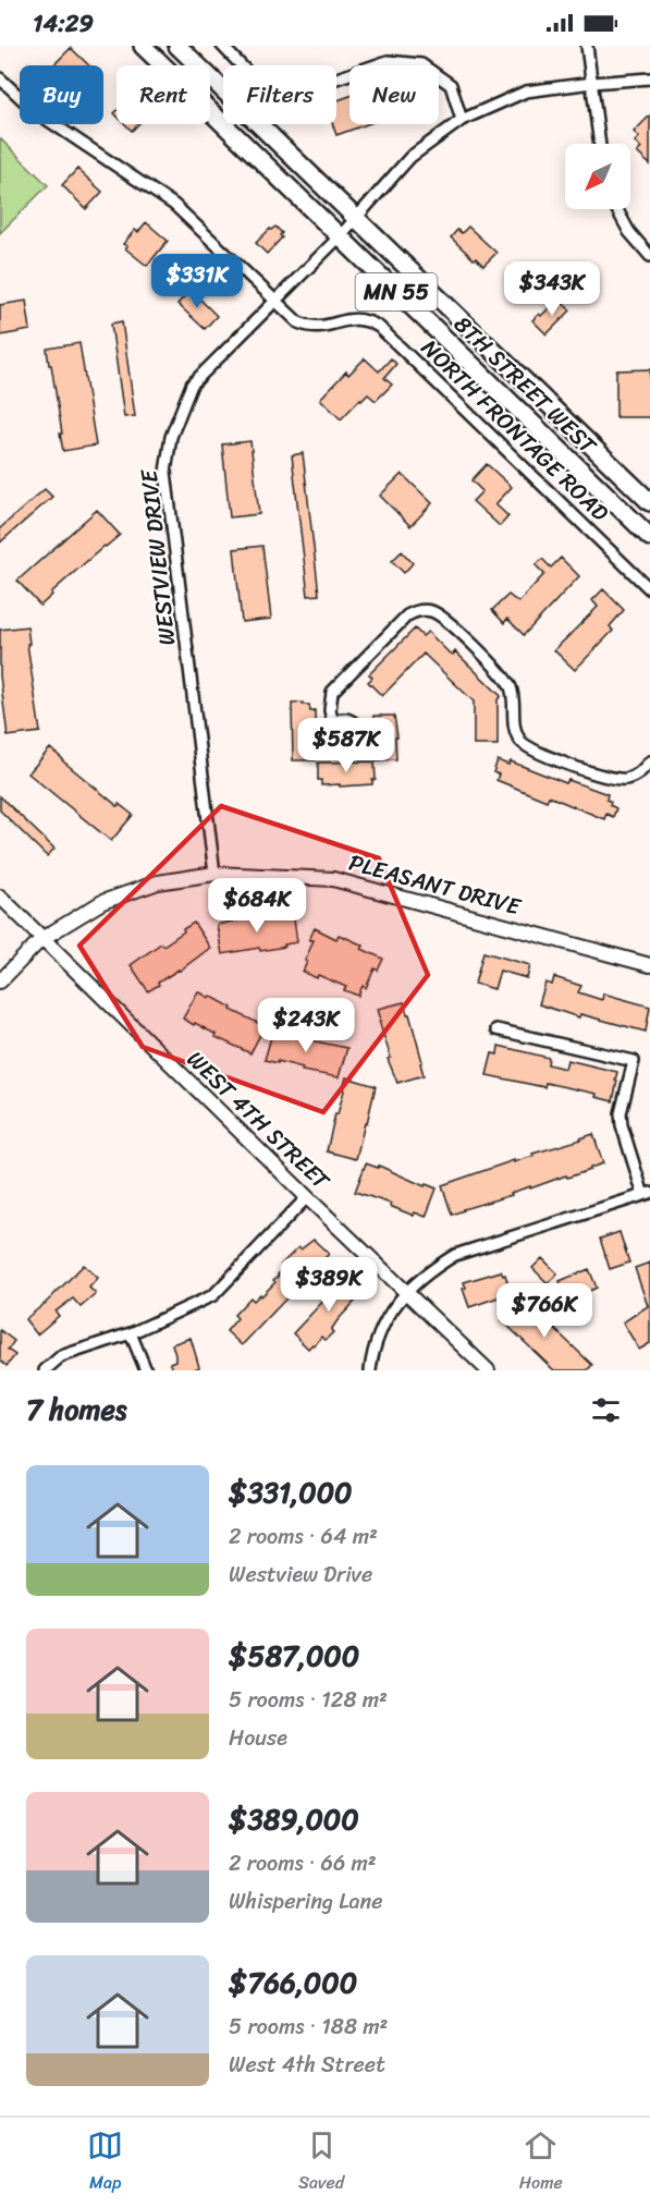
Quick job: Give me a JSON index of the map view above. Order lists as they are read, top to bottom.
{
  "streets": {
    "highway": ["MN 55", "8TH STREET WEST"],
    "street": [
      "NORTH FRONTAGE ROAD",
      "WESTVIEW DRIVE",
      "PLEASANT DRIVE",
      "WEST 4TH STREET"
    ]
  },
  "crossings": [
    ["8TH STREET WEST", "WESTVIEW DRIVE"],
    ["NORTH FRONTAGE ROAD", "WESTVIEW DRIVE"],
    ["WESTVIEW DRIVE", "PLEASANT DRIVE"],
    ["PLEASANT DRIVE", "WEST 4TH STREET"]
  ],
  "north": "bottom left",
  "page": {
    "status": "14:29",
    "chip": [
      "Buy",
      "Rent",
      "Filters",
      "New"
    ],
    "price": [
      "$331K",
      "$343K",
      "$587K",
      "$684K",
      "$243K",
      "$389K",
      "$766K"
    ],
    "heading": "7 homes",
    "list": [
      {
        "name": "$331,000",
        "note": "2 rooms · 64 m² · Westview Drive"
      },
      {
        "name": "$587,000",
        "note": "5 rooms · 128 m² · House"
      },
      {
        "name": "$389,000",
        "note": "2 rooms · 66 m² · Whispering Lane"
      },
      {
        "name": "$766,000",
        "note": "5 rooms · 188 m² · West 4th Street"
      }
    ],
    "tabs": ["Map", "Saved", "Home"]
  }
}
